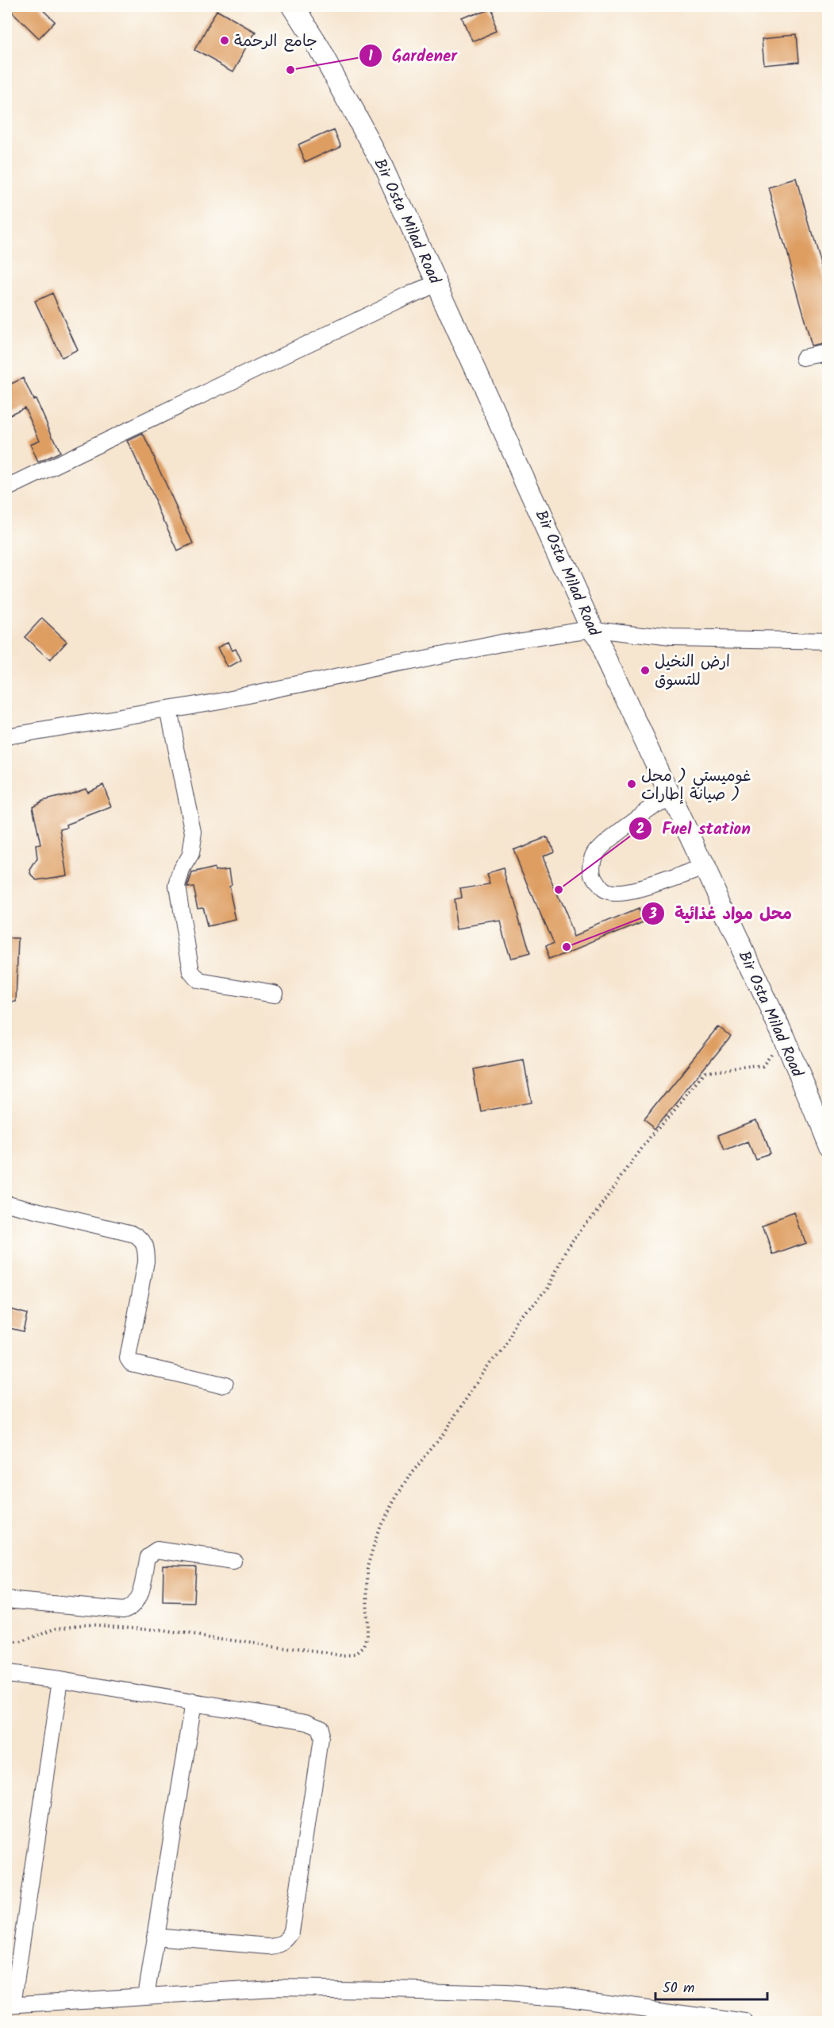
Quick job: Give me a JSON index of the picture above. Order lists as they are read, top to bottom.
{
  "streets": {
    "main road": ["Bir Osta Milad Road"]
  },
  "places": [
    "جامع الرحمة",
    "Gardener",
    "ارض النخيل للتسوق",
    "غوميستي ( محل صيانة إطارات )",
    "Fuel station",
    "محل مواد غذائية"
  ],
  "scale_bar": "50 m"
}
